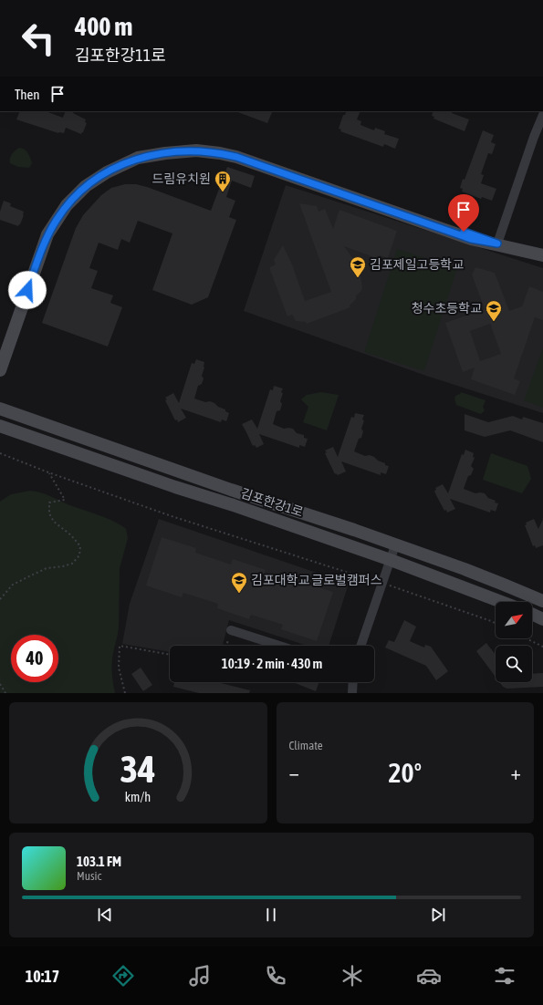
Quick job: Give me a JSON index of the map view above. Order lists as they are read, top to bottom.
{
  "streets": {
    "street": ["김포한강1로"]
  },
  "places": {
    "building": ["드림유치원"],
    "school or university": ["김포제일고등학교", "청수초등학교", "김포대학교 글로벌캠퍼스"]
  },
  "north": "top right",
  "page": {
    "turn": ["400 m", "김포한강11로"],
    "then": "Then",
    "limit": "40",
    "trip": "10:19 · 2 min · 430 m",
    "tile": "Climate",
    "heat": ["−", "20°", "+"],
    "song": ["103.1 FM", "Music"],
    "tabs": "10:17",
    "gauge": ["34", "km/h"]
  }
}
